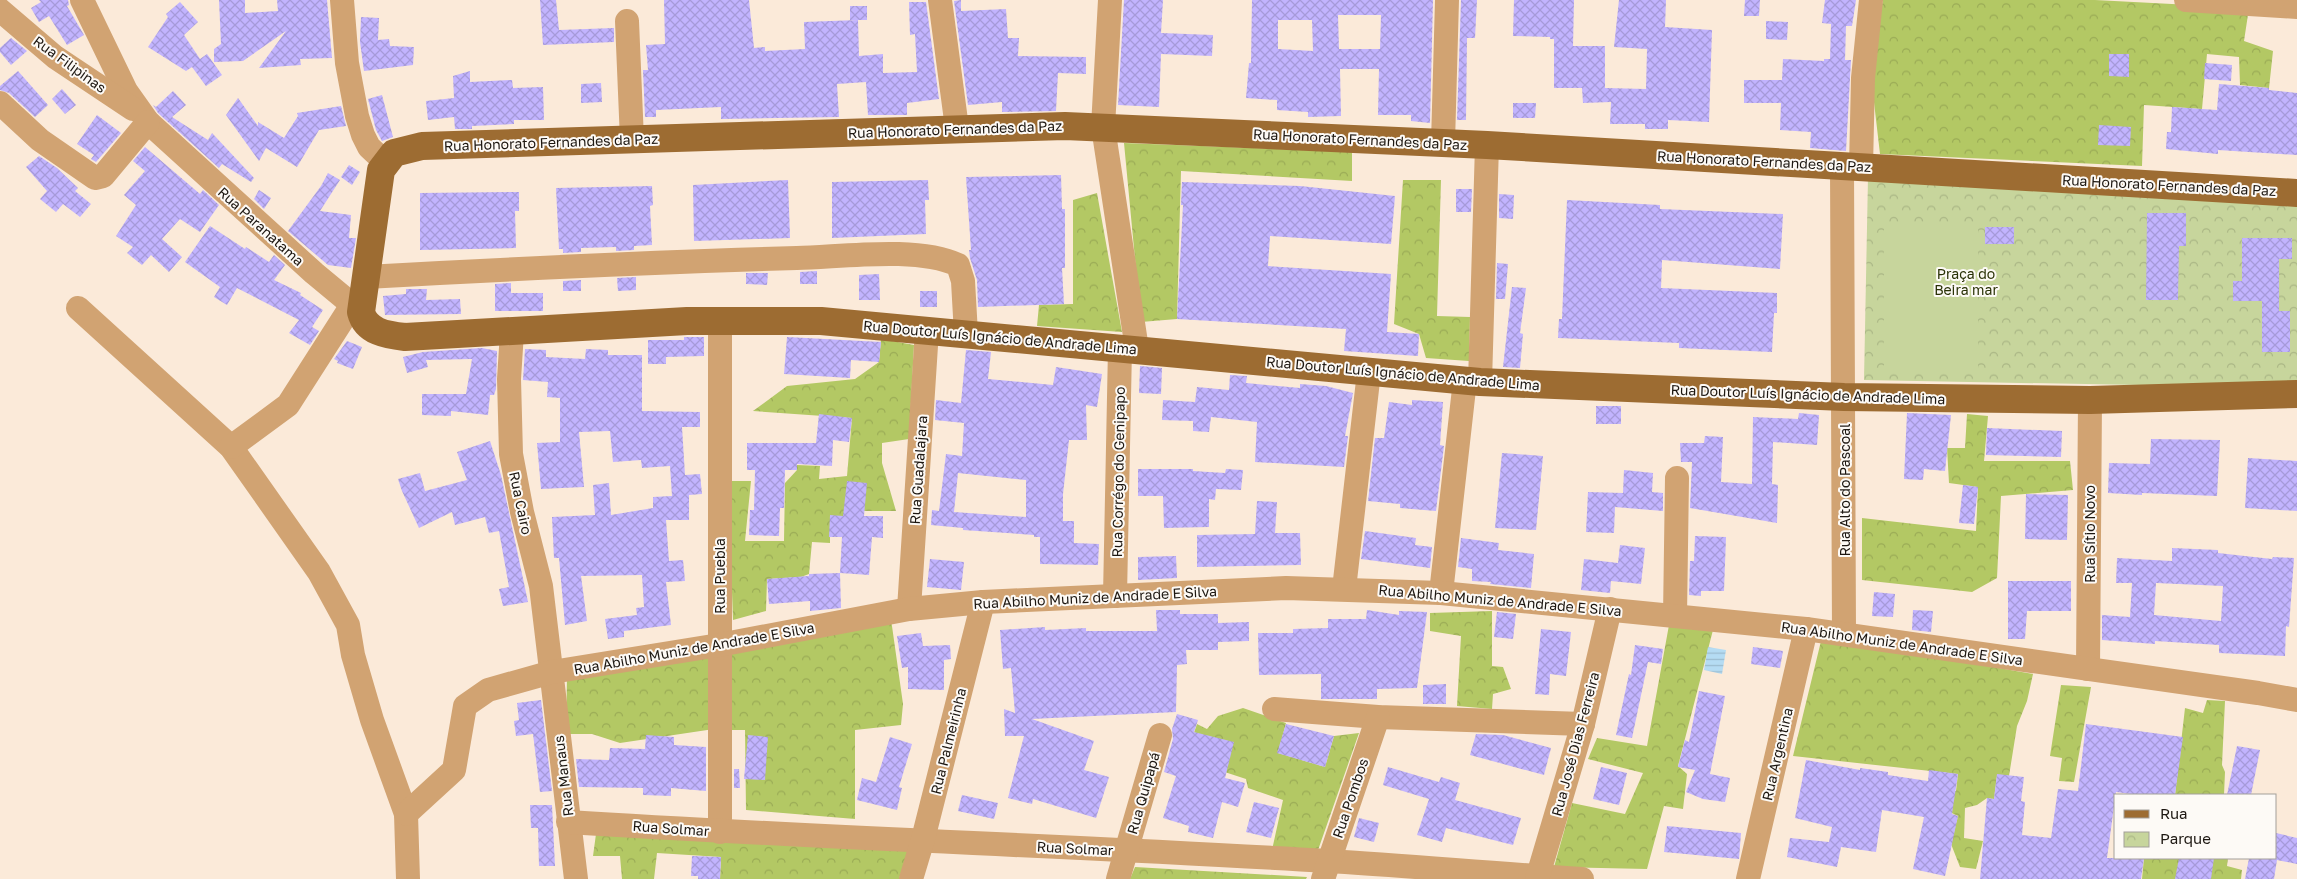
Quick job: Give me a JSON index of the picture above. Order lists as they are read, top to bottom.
{
  "streets": {
    "main road": ["Rua Honorato Fernandes da Paz", "Rua Paranatama", "Rua Doutor Luís Ignácio de Andrade Lima"],
    "street": [
      "Rua Filipinas",
      "Rua Guadalajara",
      "Rua Corrégo do Genipapo",
      "Rua Alto do Pascoal",
      "Rua Cairo",
      "Rua Sítio Novo",
      "Rua Puebla",
      "Rua Abilho Muniz de Andrade E Silva",
      "Rua Palmeirinha",
      "Rua José Dias Ferreira",
      "Rua Argentina",
      "Rua Manaus",
      "Rua Quipapá",
      "Rua Pombos",
      "Rua Solmar"
    ]
  },
  "crossings": [
    ["Rua Filipinas", "Rua Paranatama"],
    ["Rua Honorato Fernandes da Paz", "Rua Corrégo do Genipapo"],
    ["Rua Honorato Fernandes da Paz", "Rua Alto do Pascoal"],
    ["Rua Paranatama", "Rua Doutor Luís Ignácio de Andrade Lima"],
    ["Rua Paranatama", "Rua Cairo"],
    ["Rua Doutor Luís Ignácio de Andrade Lima", "Rua Guadalajara"],
    ["Rua Doutor Luís Ignácio de Andrade Lima", "Rua Corrégo do Genipapo"],
    ["Rua Doutor Luís Ignácio de Andrade Lima", "Rua Alto do Pascoal"],
    ["Rua Doutor Luís Ignácio de Andrade Lima", "Rua Cairo"],
    ["Rua Doutor Luís Ignácio de Andrade Lima", "Rua Sítio Novo"],
    ["Rua Doutor Luís Ignácio de Andrade Lima", "Rua Puebla"],
    ["Rua Guadalajara", "Rua Abilho Muniz de Andrade E Silva"],
    ["Rua Corrégo do Genipapo", "Rua Abilho Muniz de Andrade E Silva"],
    ["Rua Alto do Pascoal", "Rua Abilho Muniz de Andrade E Silva"],
    ["Rua Cairo", "Rua Abilho Muniz de Andrade E Silva"],
    ["Rua Cairo", "Rua Manaus"],
    ["Rua Sítio Novo", "Rua Abilho Muniz de Andrade E Silva"],
    ["Rua Puebla", "Rua Abilho Muniz de Andrade E Silva"],
    ["Rua Puebla", "Rua Solmar"],
    ["Rua Abilho Muniz de Andrade E Silva", "Rua Palmeirinha"],
    ["Rua Abilho Muniz de Andrade E Silva", "Rua José Dias Ferreira"],
    ["Rua Abilho Muniz de Andrade E Silva", "Rua Argentina"],
    ["Rua Abilho Muniz de Andrade E Silva", "Rua Manaus"],
    ["Rua Palmeirinha", "Rua Solmar"],
    ["Rua José Dias Ferreira", "Rua Solmar"],
    ["Rua Manaus", "Rua Solmar"],
    ["Rua Quipapá", "Rua Solmar"],
    ["Rua Pombos", "Rua Solmar"]
  ],
  "parks": ["Praça do Beira mar"],
  "legend": ["Rua", "Parque"]
}
